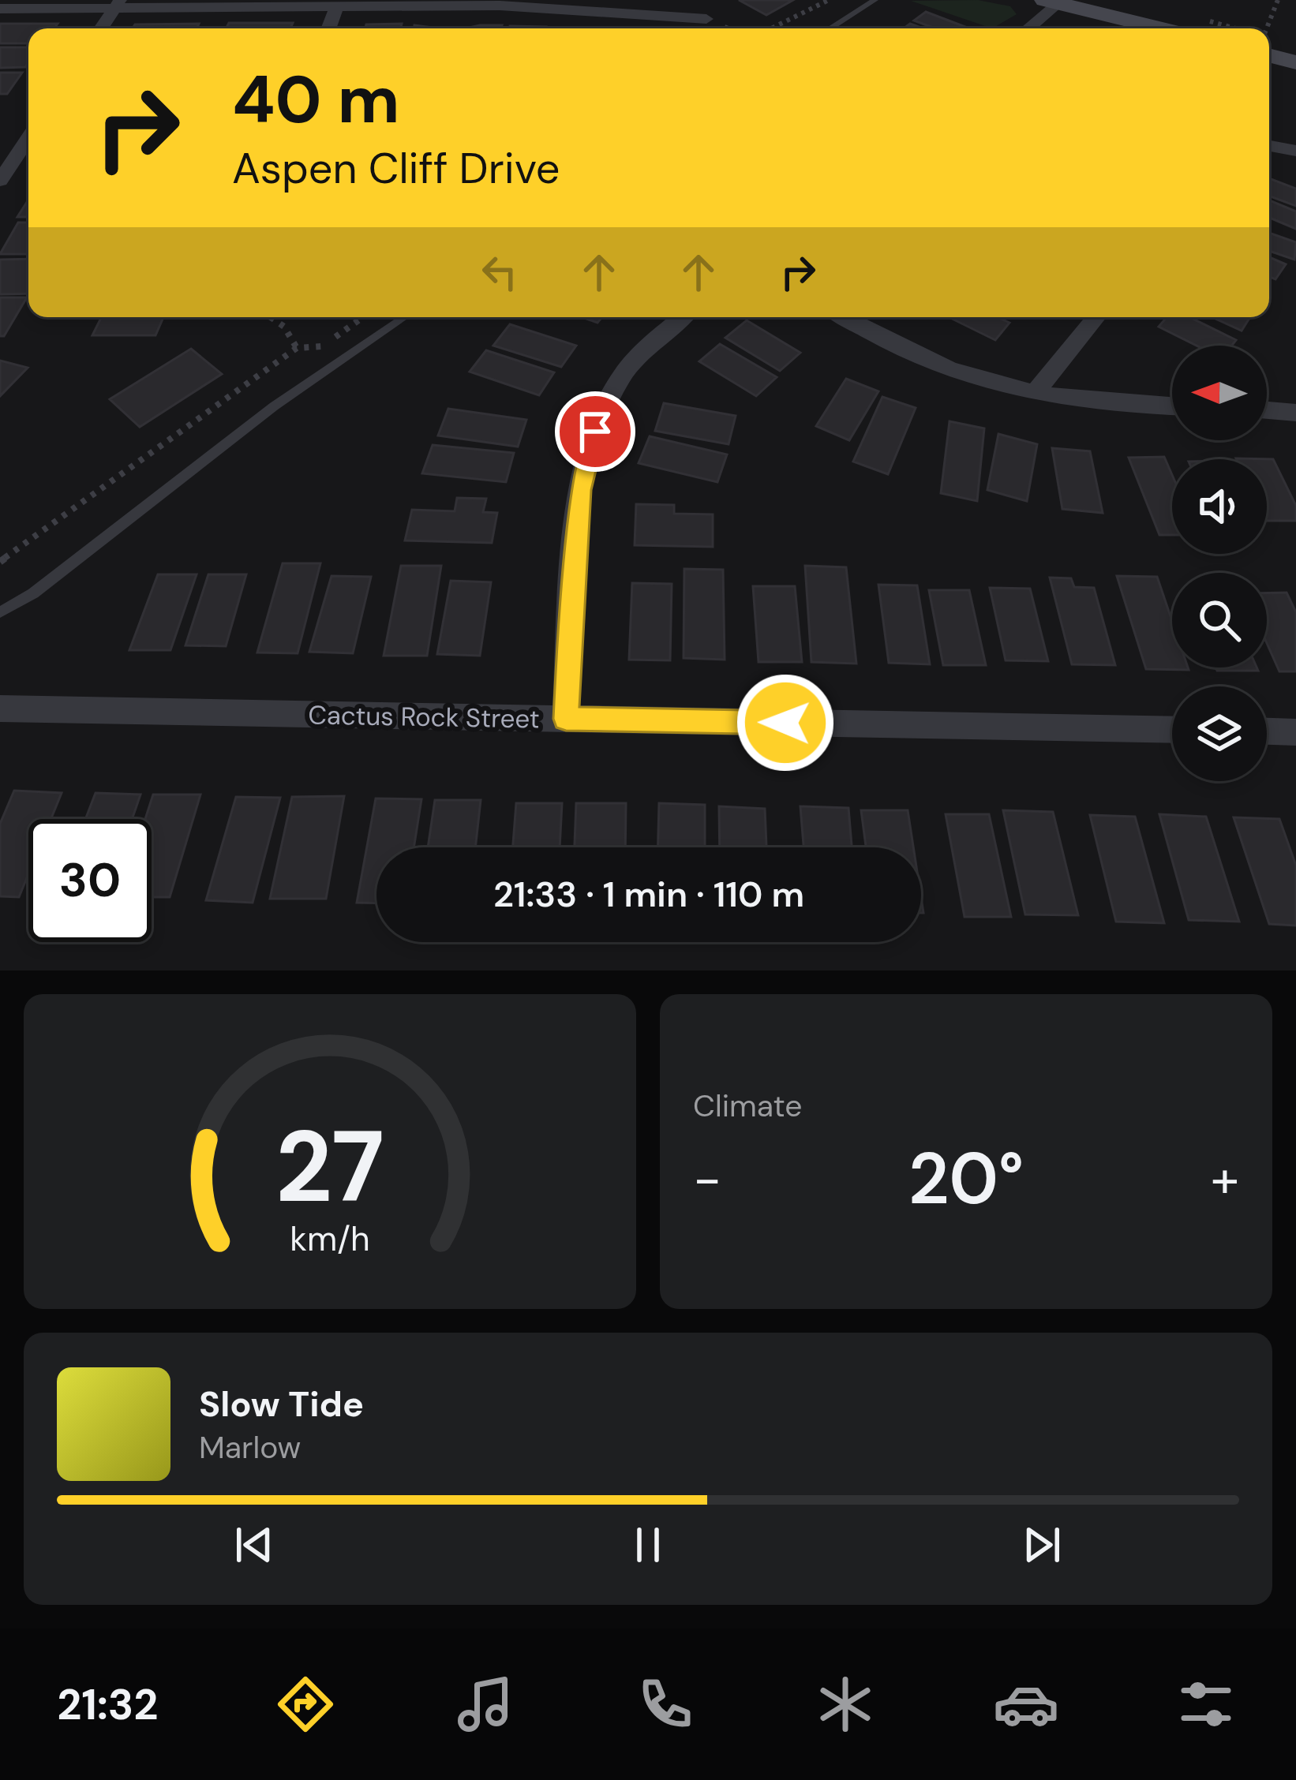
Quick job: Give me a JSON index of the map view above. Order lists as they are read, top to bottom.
{
  "streets": {
    "street": ["Cactus Rock Street"]
  },
  "north": "left",
  "page": {
    "turn": ["40 m", "Aspen Cliff Drive"],
    "limit": "30",
    "trip": "21:33 · 1 min · 110 m",
    "tile": "Climate",
    "heat": ["−", "20°", "+"],
    "song": ["Slow Tide", "Marlow"],
    "tabs": "21:32",
    "gauge": ["27", "km/h"]
  }
}
